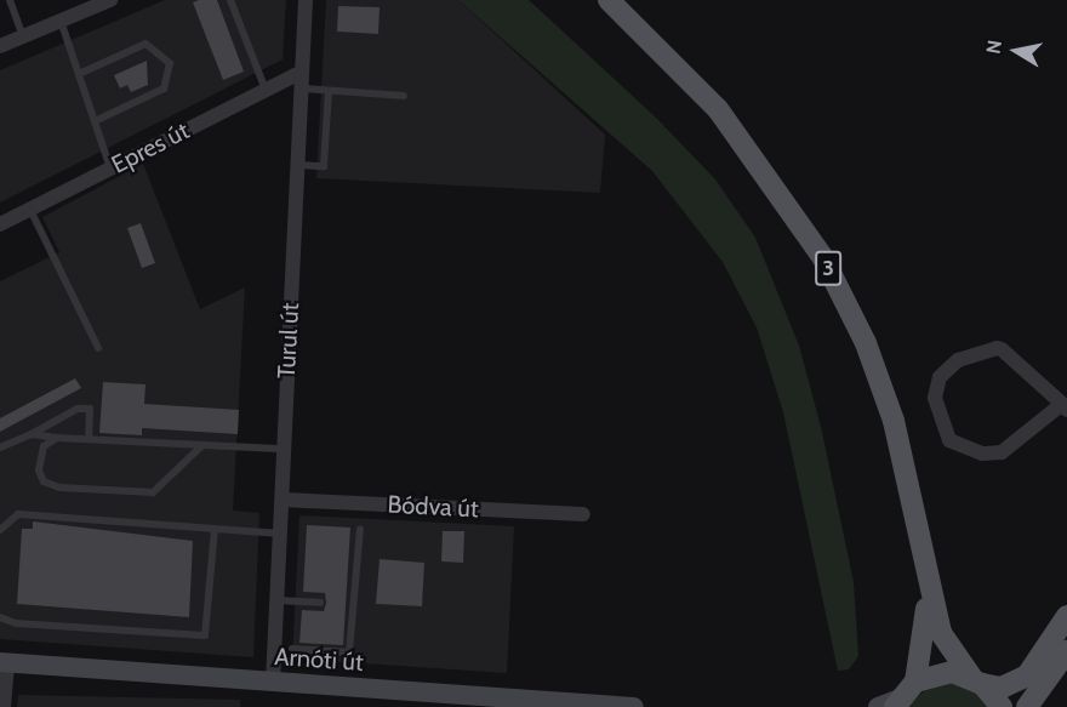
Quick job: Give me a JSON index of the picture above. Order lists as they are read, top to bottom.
{
  "streets": {
    "main road": ["3", "Arnóti út"],
    "street": ["Epres út", "Turul út", "Bódva út"]
  },
  "crossings": [
    ["Epres út", "Turul út"],
    ["Turul út", "Bódva út"],
    ["Turul út", "Arnóti út"]
  ],
  "north": "left"
}
